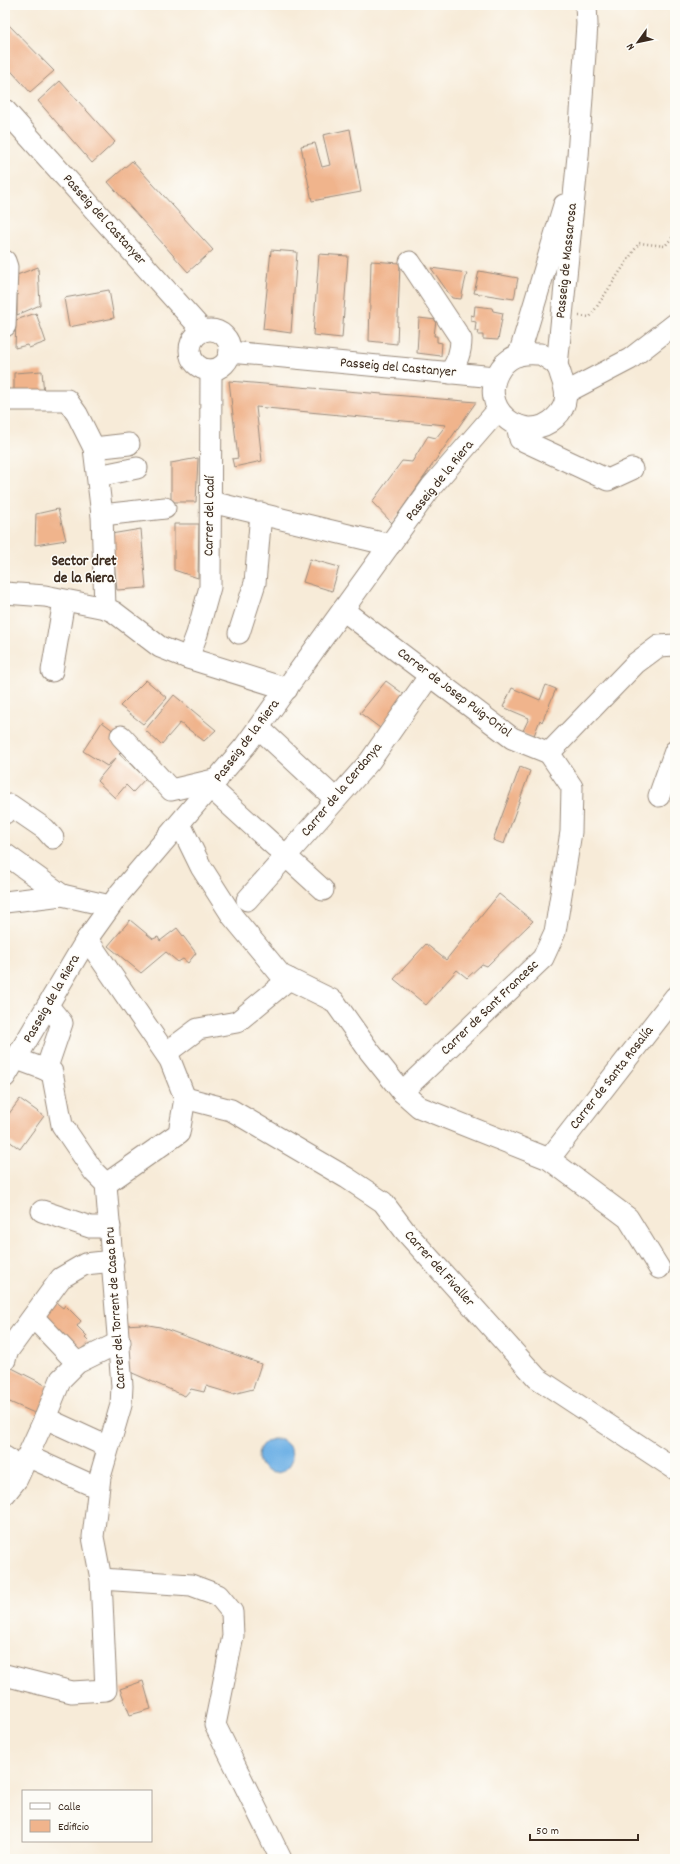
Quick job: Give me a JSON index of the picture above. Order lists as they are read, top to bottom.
{
  "streets": {
    "street": [
      "Passeig del Castanyer",
      "Passeig de Massarosa",
      "Passeig de la Riera",
      "Carrer del Cadí",
      "Carrer de Josep Puig-Oriol",
      "Carrer de la Cerdanya",
      "Carrer de Sant Francesc",
      "Carrer de Santa Rosalía",
      "Carrer del Fivaller",
      "Carrer del Torrent de Casa Bru"
    ]
  },
  "crossings": [
    ["Passeig del Castanyer", "Passeig de Massarosa"],
    ["Passeig del Castanyer", "Passeig de la Riera"],
    ["Passeig del Castanyer", "Carrer del Cadí"],
    ["Passeig de Massarosa", "Passeig de la Riera"],
    ["Passeig de la Riera", "Carrer de Josep Puig-Oriol"],
    ["Carrer de Josep Puig-Oriol", "Carrer de la Cerdanya"],
    ["Carrer de Josep Puig-Oriol", "Carrer de Sant Francesc"]
  ],
  "districts": ["Sector dret de la Riera"],
  "legend": ["Calle", "Edificio"],
  "scale_bar": "50 m",
  "north": "bottom left"
}
